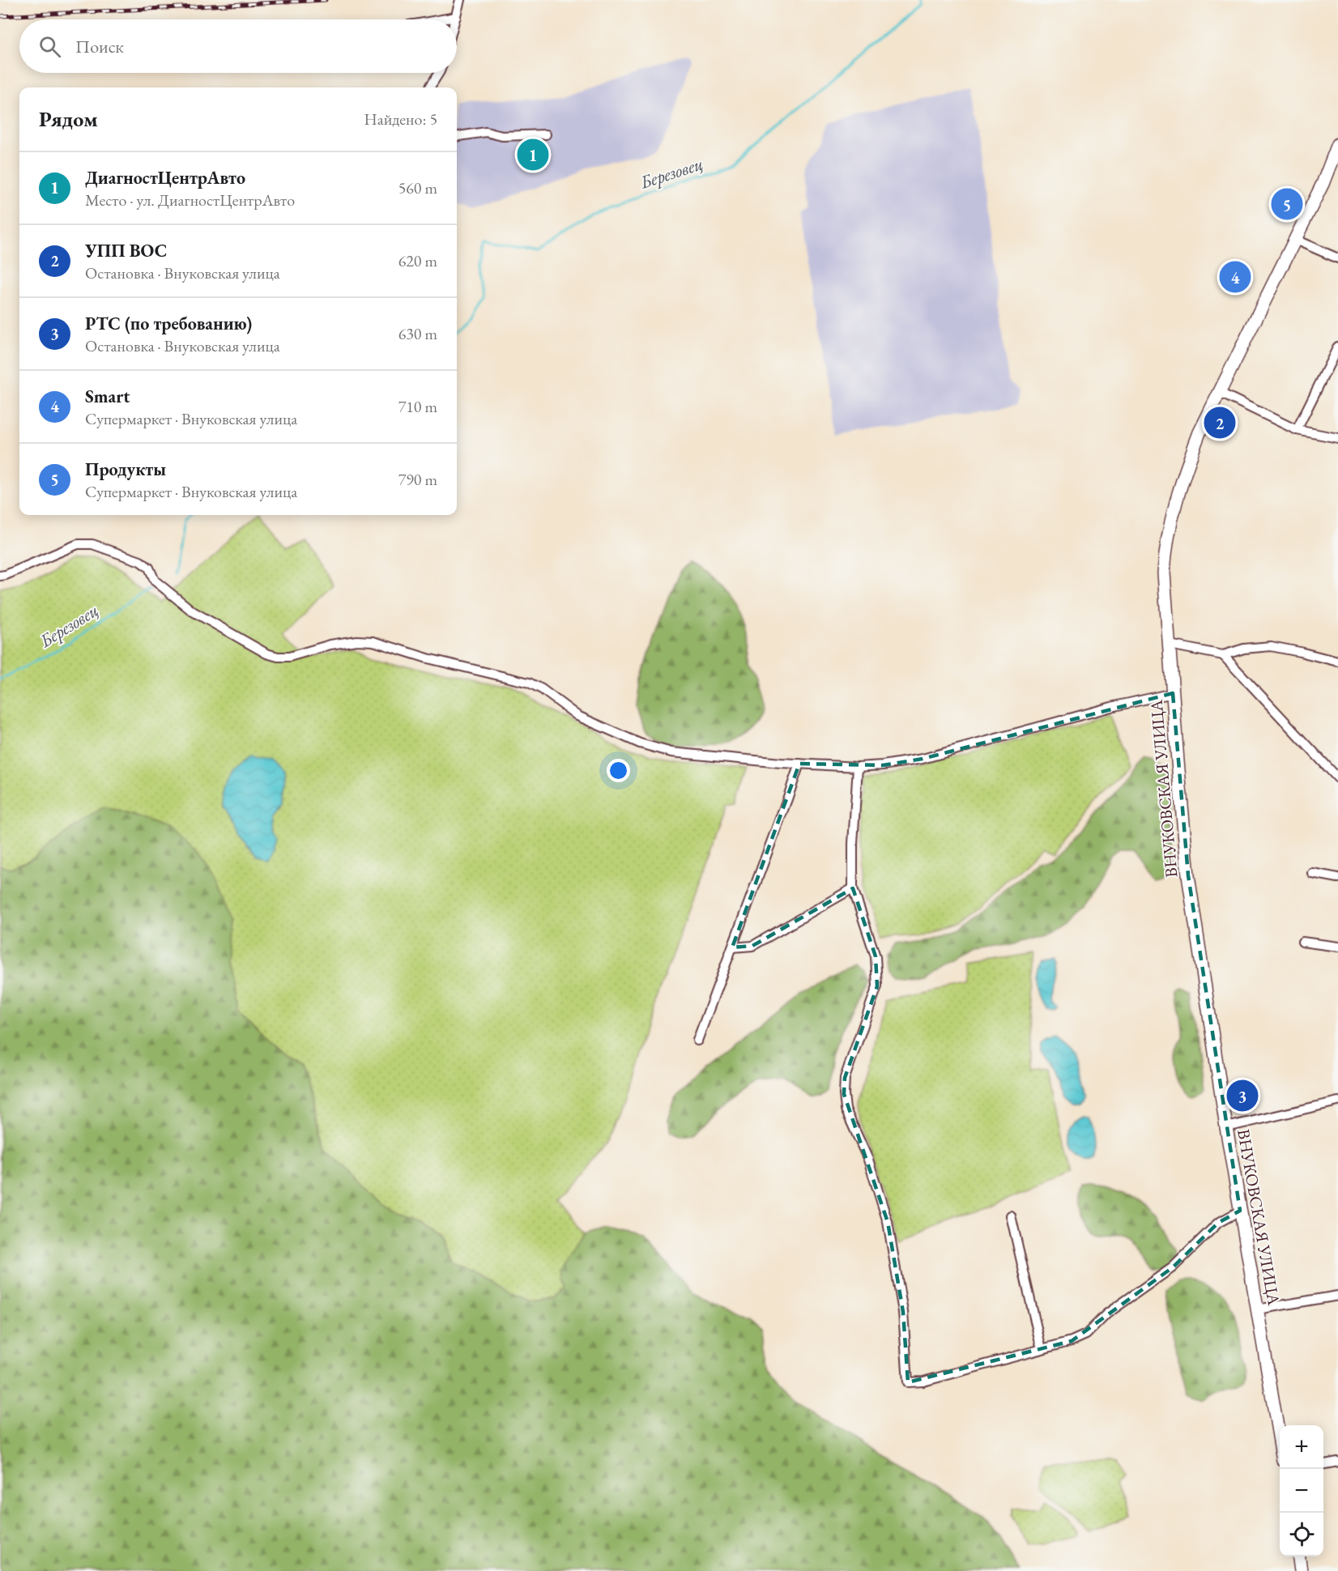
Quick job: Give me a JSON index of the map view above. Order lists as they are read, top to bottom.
{
  "streets": {
    "main road": ["ВНУКОВСКАЯ УЛИЦА"]
  },
  "water": ["Березовец"],
  "page": {
    "search": "Поиск",
    "heading": ["Рядом", "Найдено: 5"],
    "pins": [
      "1",
      "5",
      "4",
      "2",
      "3"
    ],
    "list": [
      {
        "mark": "1",
        "name": "ДиагностЦентрАвто",
        "note": "Место · ул. ДиагностЦентрАвто",
        "value": "560 m"
      },
      {
        "mark": "2",
        "name": "УПП ВОС",
        "note": "Остановка · Внуковская улица",
        "value": "620 m"
      },
      {
        "mark": "3",
        "name": "РТС (по требованию)",
        "note": "Остановка · Внуковская улица",
        "value": "630 m"
      },
      {
        "mark": "4",
        "name": "Smart",
        "note": "Супермаркет · Внуковская улица",
        "value": "710 m"
      },
      {
        "mark": "5",
        "name": "Продукты",
        "note": "Супермаркет · Внуковская улица",
        "value": "790 m"
      }
    ],
    "map_buttons": ["+", "−"]
  }
}
